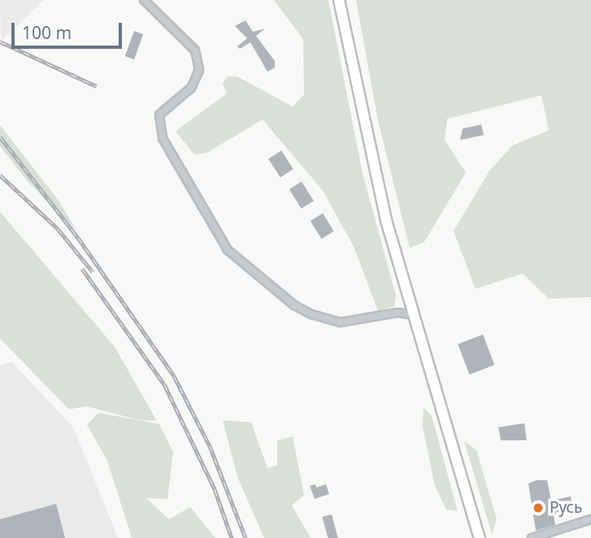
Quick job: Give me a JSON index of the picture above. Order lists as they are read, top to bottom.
{
  "places": ["Русь"],
  "scale_bar": "100 m"
}
